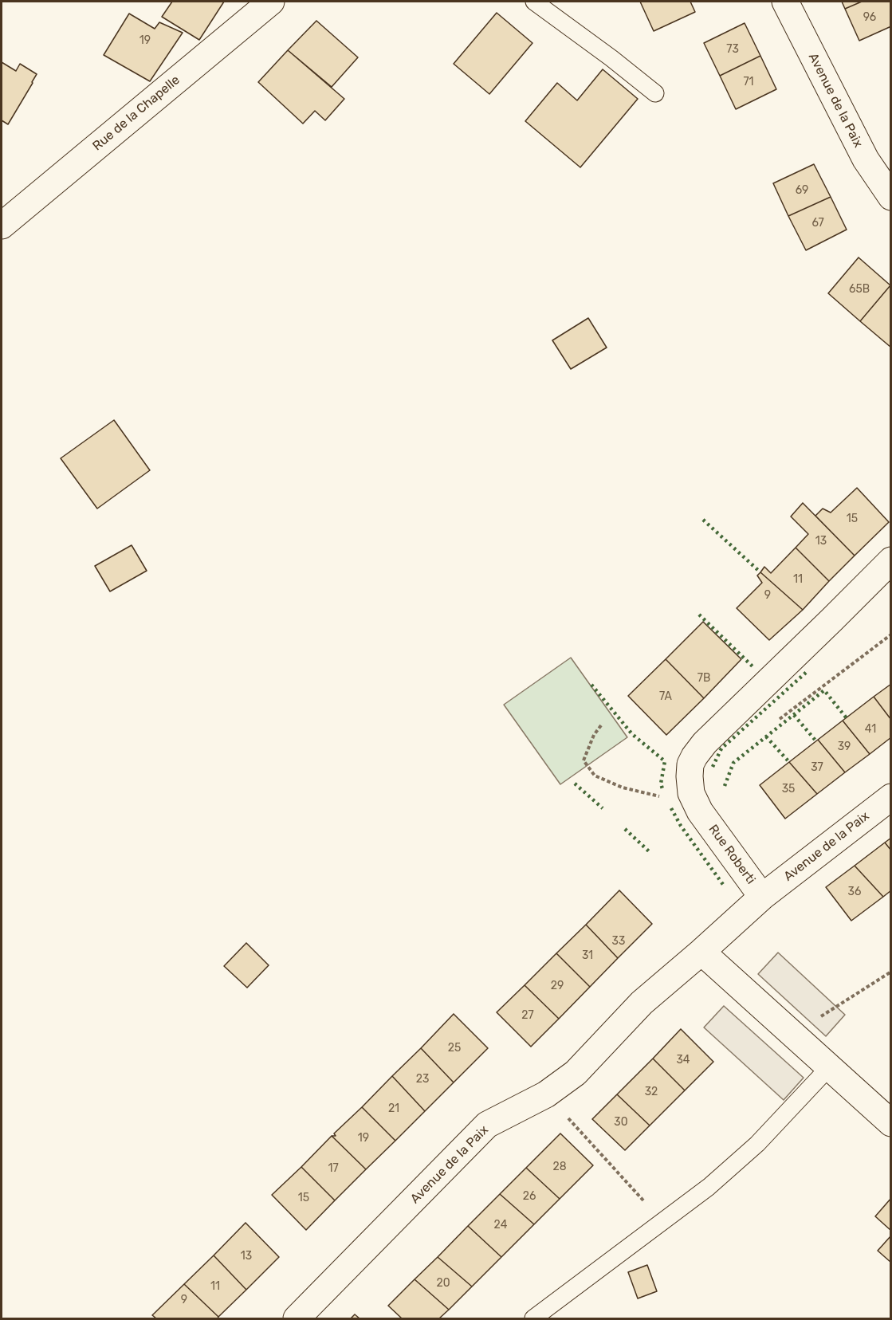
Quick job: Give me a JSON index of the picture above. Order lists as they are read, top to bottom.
{
  "streets": {
    "street": ["Avenue de la Paix", "Rue de la Chapelle", "Rue Roberti"]
  },
  "crossings": [
    ["Avenue de la Paix", "Rue Roberti"]
  ],
  "house_numbers": [
    "96",
    "19",
    "73",
    "71",
    "69",
    "67",
    "65B",
    "15",
    "13",
    "11",
    "9",
    "7B",
    "7A",
    "41",
    "39",
    "37",
    "35",
    "36",
    "33",
    "31",
    "29",
    "27",
    "25",
    "34",
    "23",
    "32",
    "21",
    "30",
    "19",
    "28",
    "17",
    "26",
    "15",
    "24",
    "13",
    "20",
    "11",
    "9"
  ]
}
